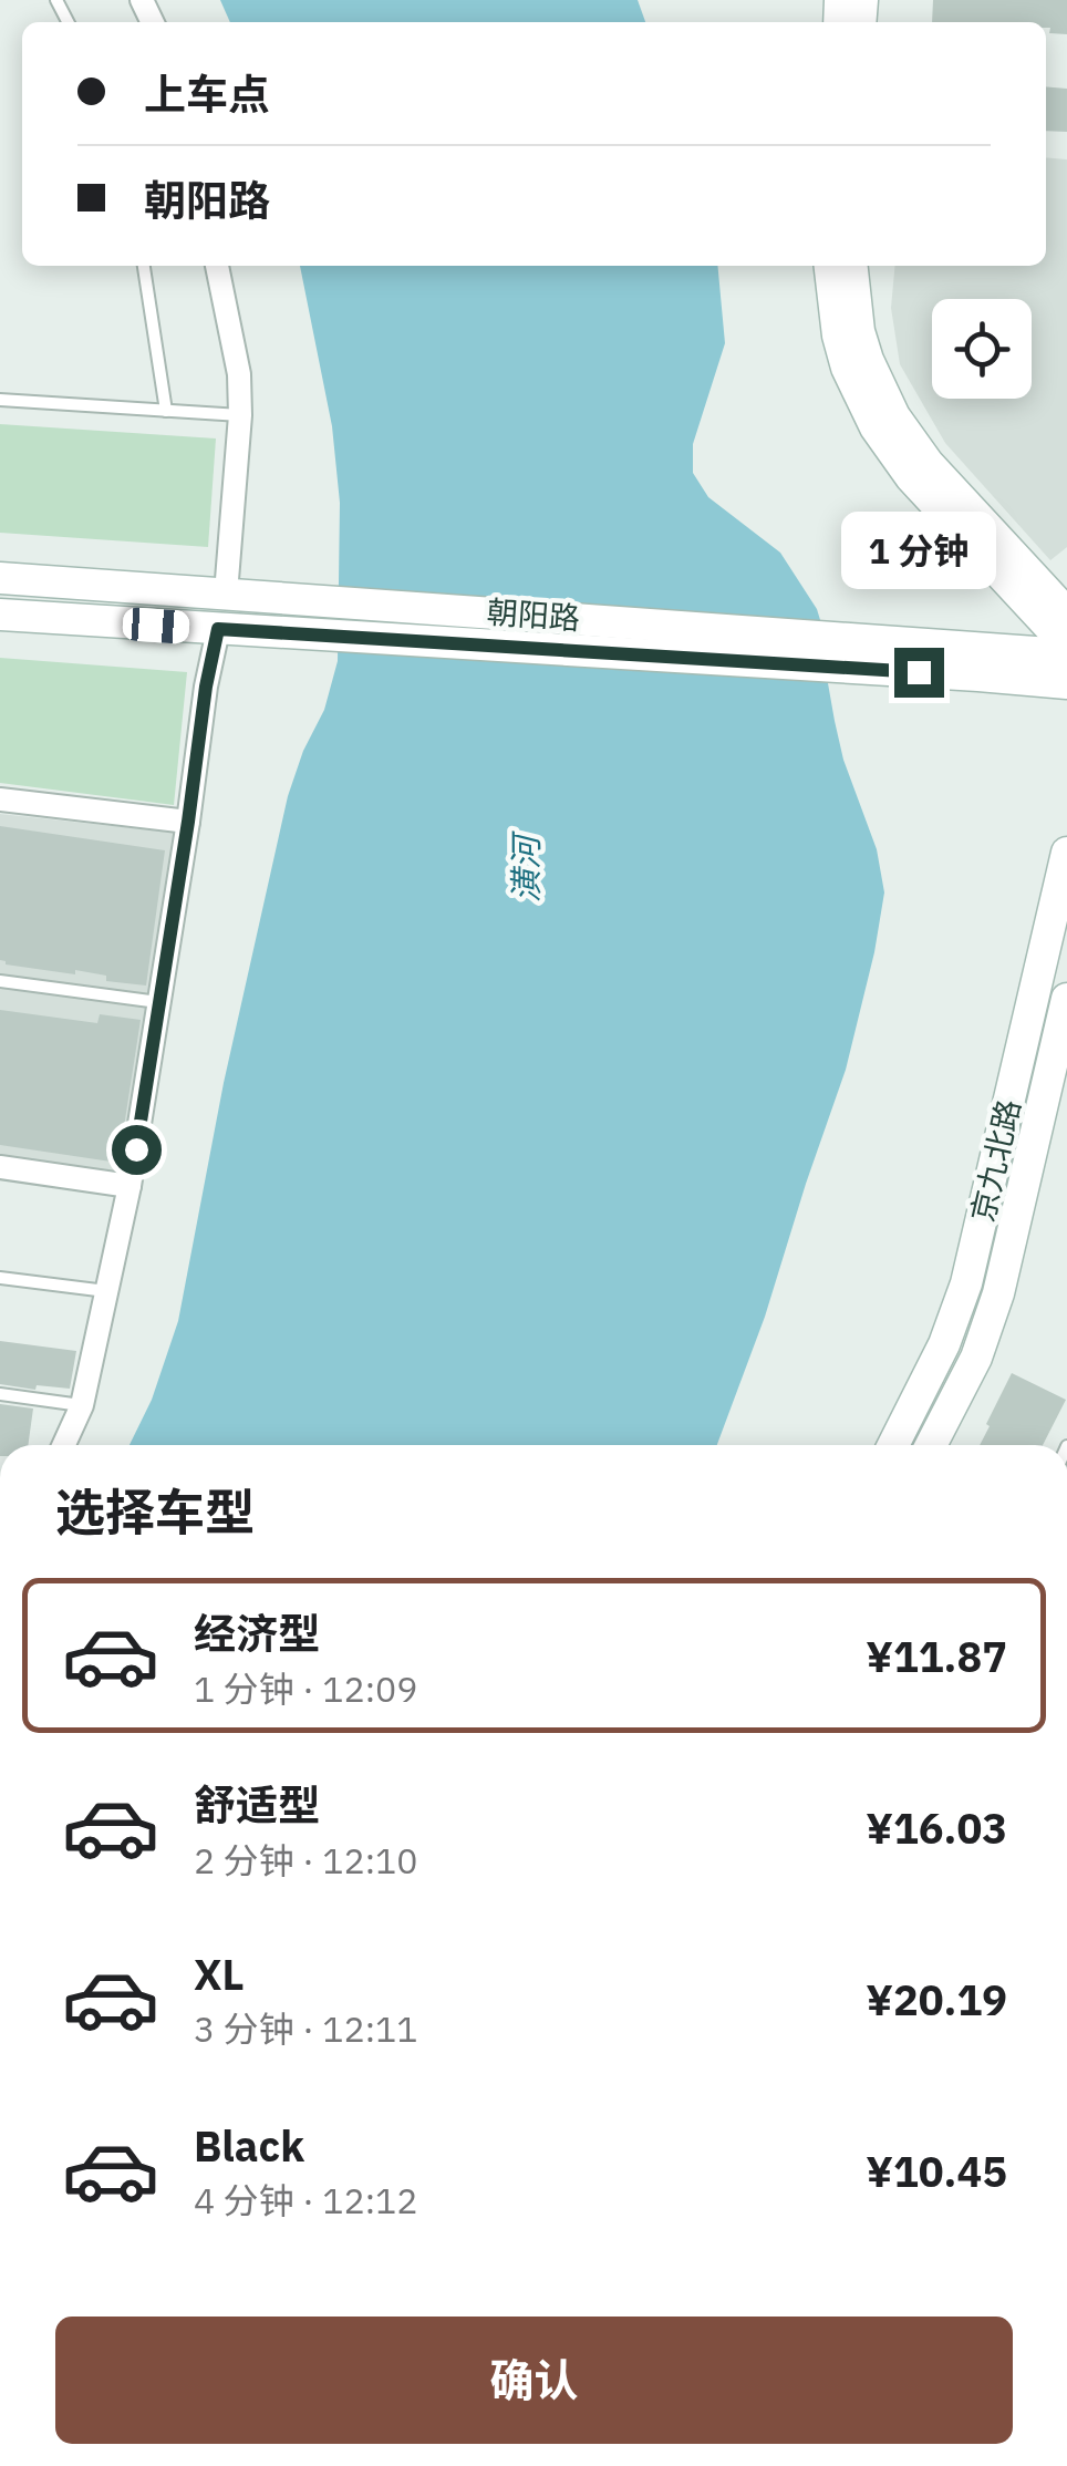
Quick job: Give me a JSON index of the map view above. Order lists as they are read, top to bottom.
{
  "streets": {
    "main road": ["朝阳路", "京九北路"]
  },
  "water": ["潢河"],
  "page": {
    "banner": ["上车点", "朝阳路"],
    "bubble": "1 分钟",
    "heading": "选择车型",
    "list": [
      {
        "name": "经济型",
        "note": "1 分钟 · 12:09",
        "value": "¥11.87"
      },
      {
        "name": "舒适型",
        "note": "2 分钟 · 12:10",
        "value": "¥16.03"
      },
      {
        "name": "XL",
        "note": "3 分钟 · 12:11",
        "value": "¥20.19"
      },
      {
        "name": "Black",
        "note": "4 分钟 · 12:12",
        "value": "¥10.45"
      }
    ],
    "buttons": "确认"
  }
}
